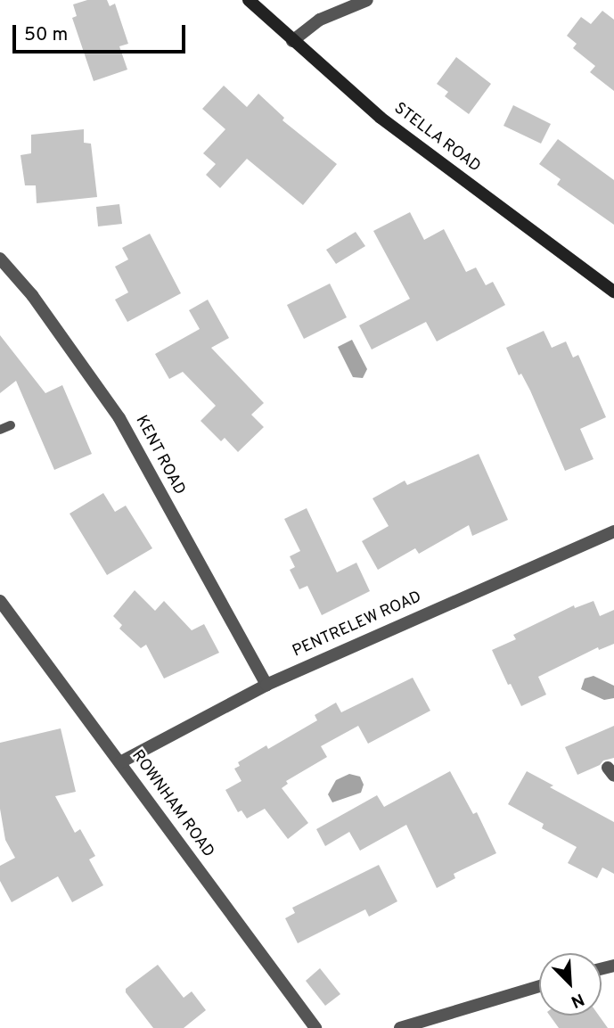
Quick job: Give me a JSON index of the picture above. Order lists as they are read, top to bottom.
{
  "streets": {
    "main road": ["STELLA ROAD"],
    "street": ["KENT ROAD", "PENTRELEW ROAD", "ROWNHAM ROAD"]
  },
  "crossings": [
    ["KENT ROAD", "PENTRELEW ROAD"],
    ["PENTRELEW ROAD", "ROWNHAM ROAD"]
  ],
  "scale_bar": "50 m",
  "north": "bottom right"
}
